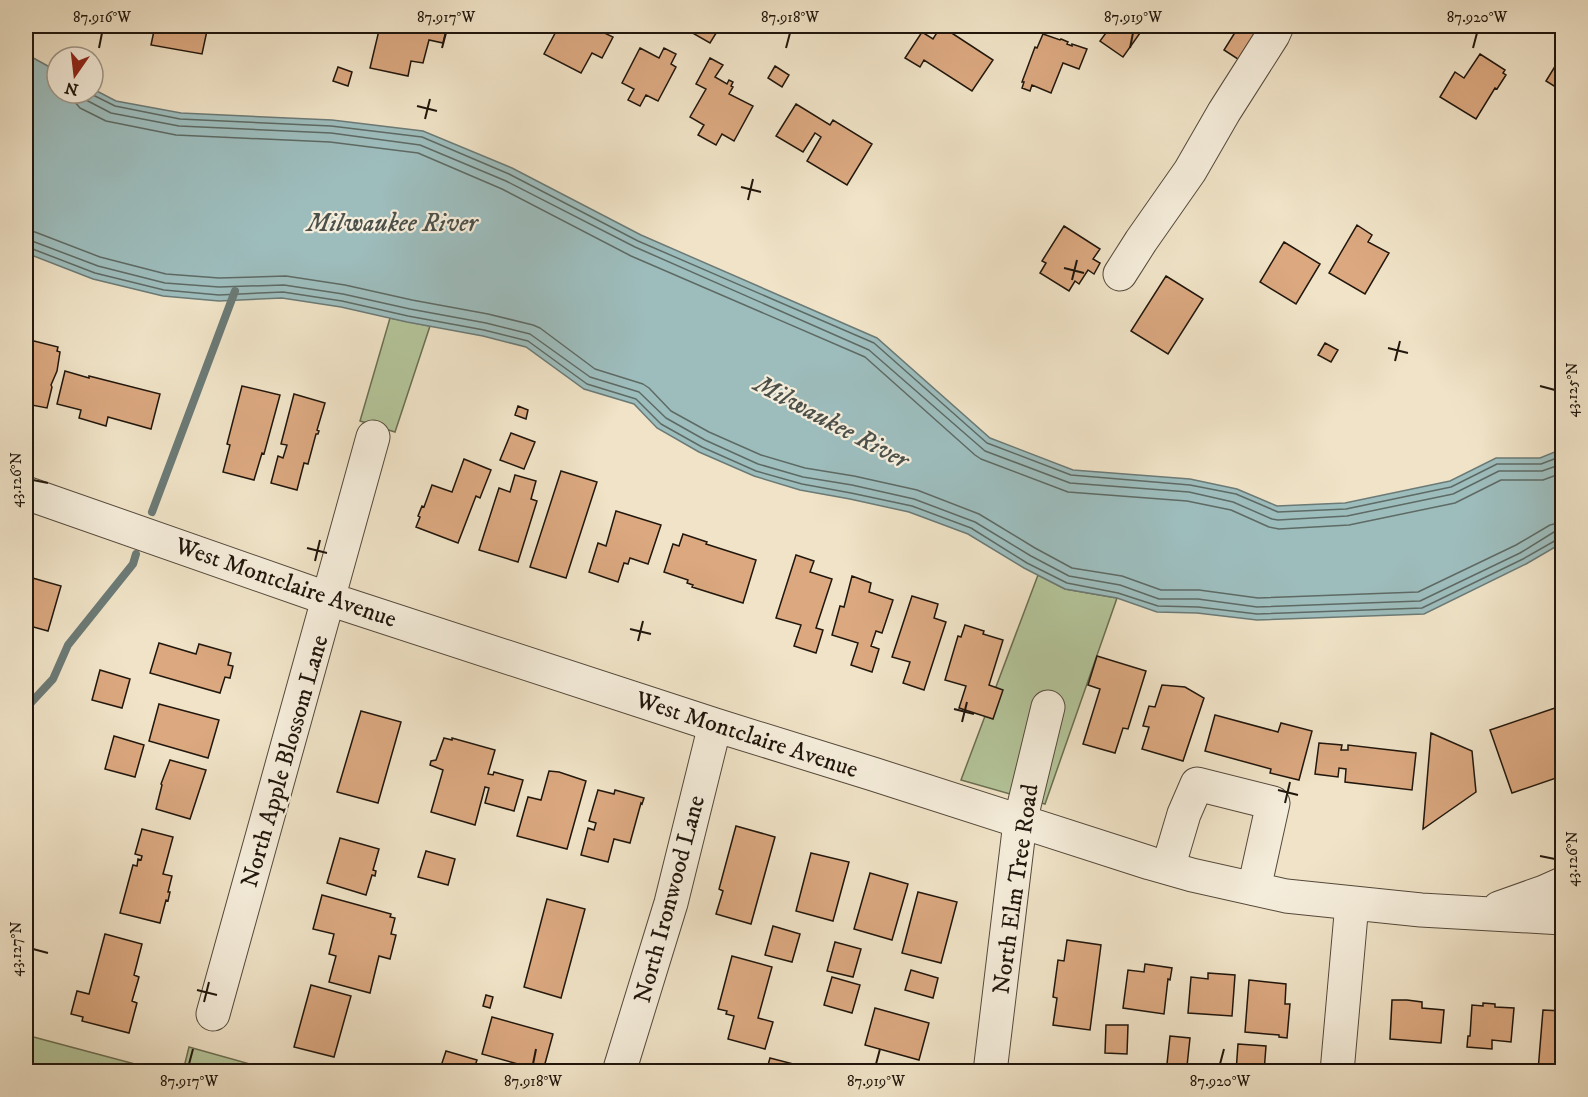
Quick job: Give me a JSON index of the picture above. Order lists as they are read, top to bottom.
{
  "streets": {
    "street": [
      "West Montclaire Avenue",
      "North Apple Blossom Lane",
      "North Elm Tree Road",
      "North Ironwood Lane"
    ]
  },
  "crossings": [
    ["West Montclaire Avenue", "North Apple Blossom Lane"],
    ["West Montclaire Avenue", "North Elm Tree Road"],
    ["West Montclaire Avenue", "North Ironwood Lane"]
  ],
  "water": ["Milwaukee River"],
  "north": "bottom",
  "coordinates": [
    "87.916°W",
    "87.917°W",
    "87.918°W",
    "87.919°W",
    "87.920°W",
    "43.125°N",
    "43.126°N",
    "43.127°N"
  ]
}
